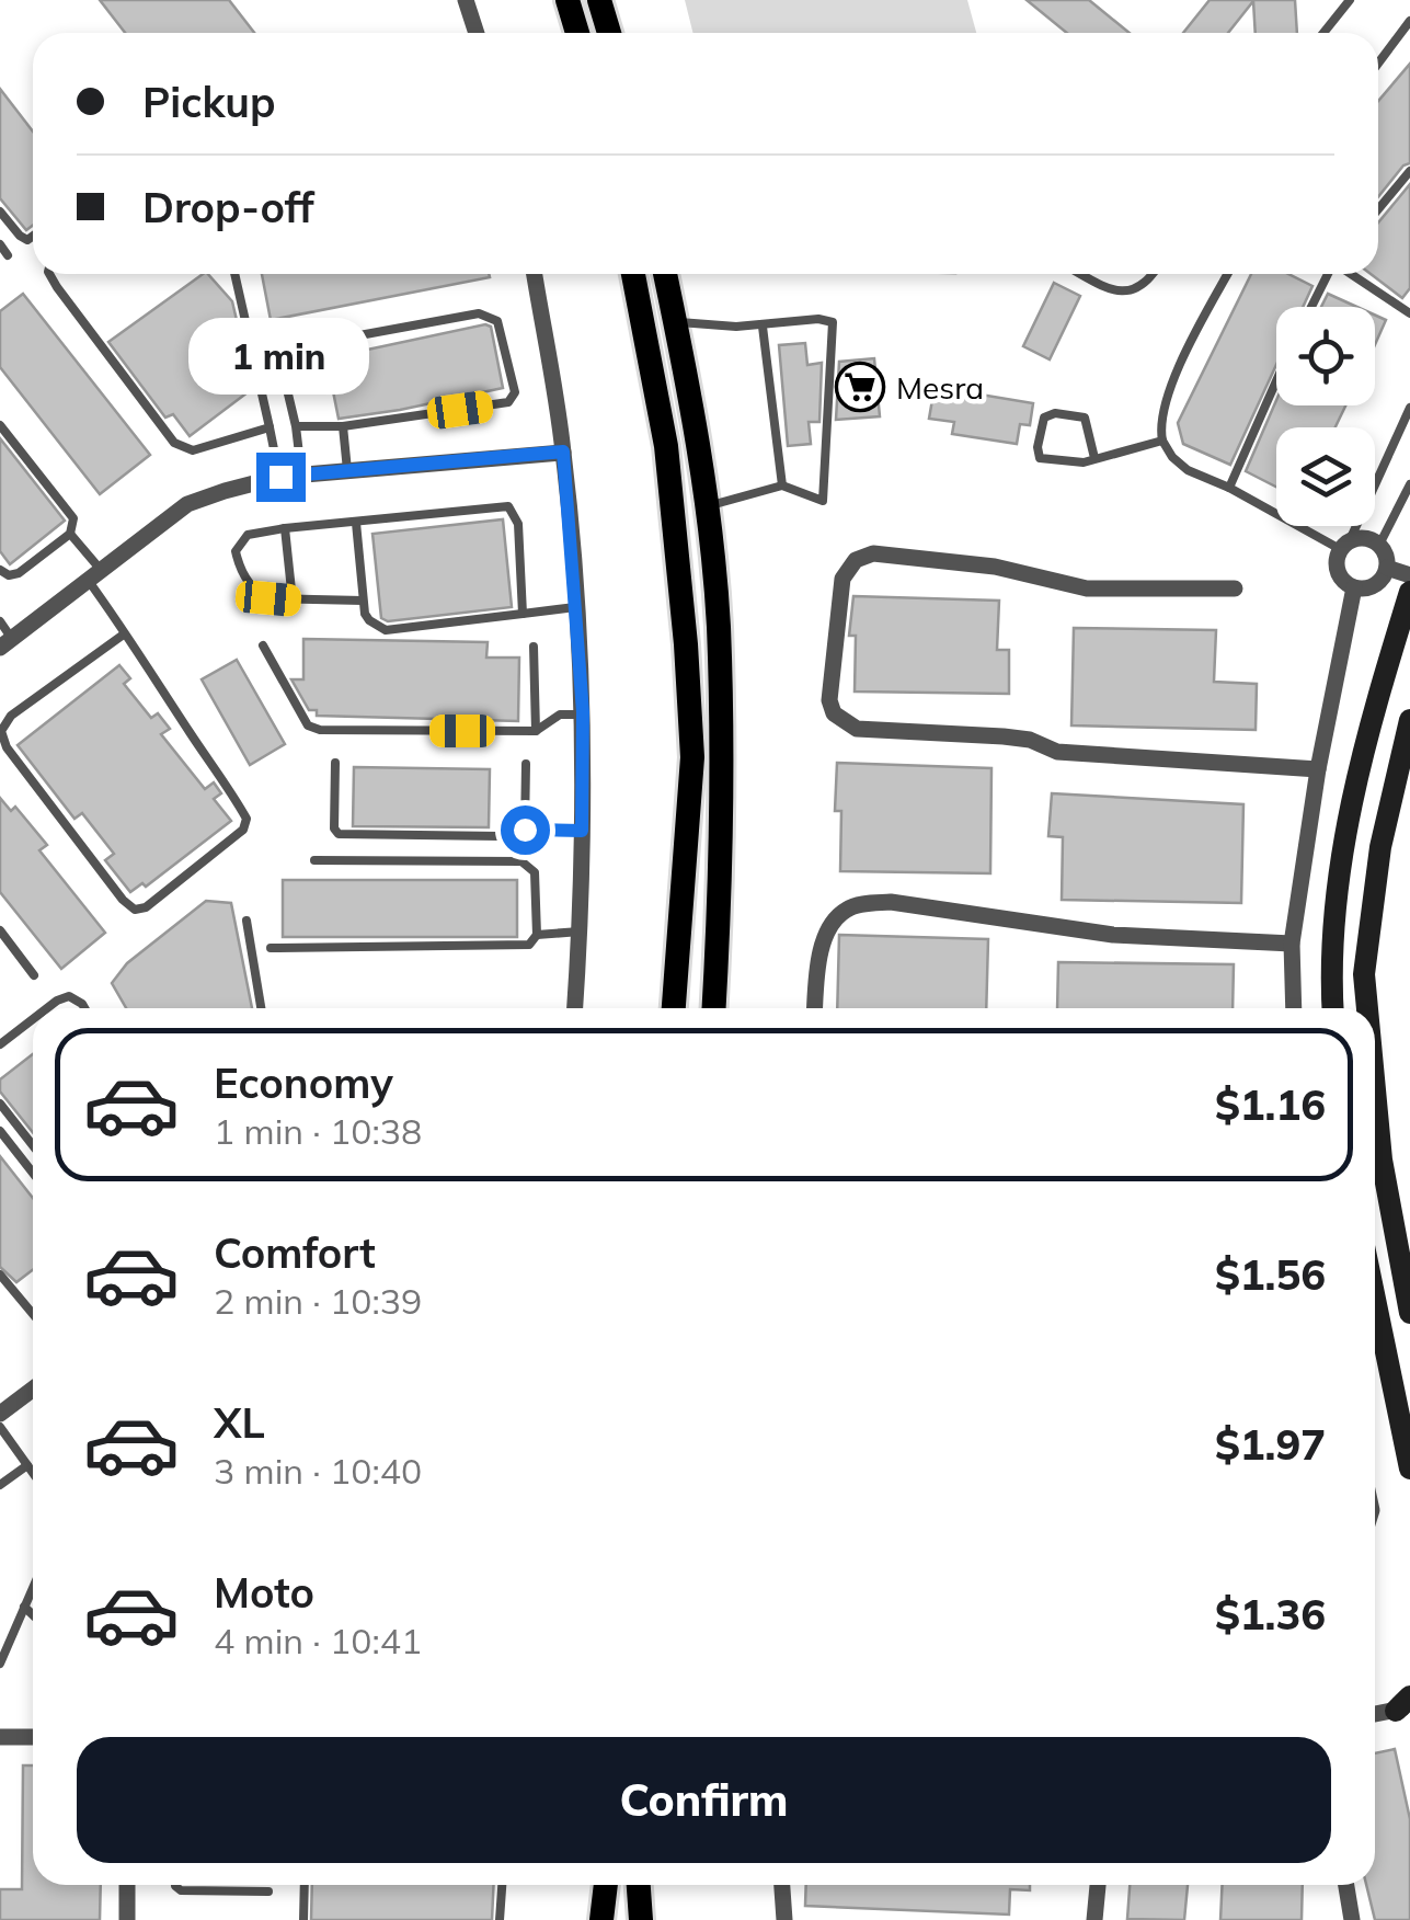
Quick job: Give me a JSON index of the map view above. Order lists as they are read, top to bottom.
{
  "places": {
    "supermarket": ["Mesra"]
  },
  "page": {
    "banner": ["Pickup", "Drop-off"],
    "bubble": "1 min",
    "list": [
      {
        "name": "Economy",
        "note": "1 min · 10:38",
        "value": "$1.16"
      },
      {
        "name": "Comfort",
        "note": "2 min · 10:39",
        "value": "$1.56"
      },
      {
        "name": "XL",
        "note": "3 min · 10:40",
        "value": "$1.97"
      },
      {
        "name": "Moto",
        "note": "4 min · 10:41",
        "value": "$1.36"
      }
    ],
    "buttons": "Confirm"
  }
}
